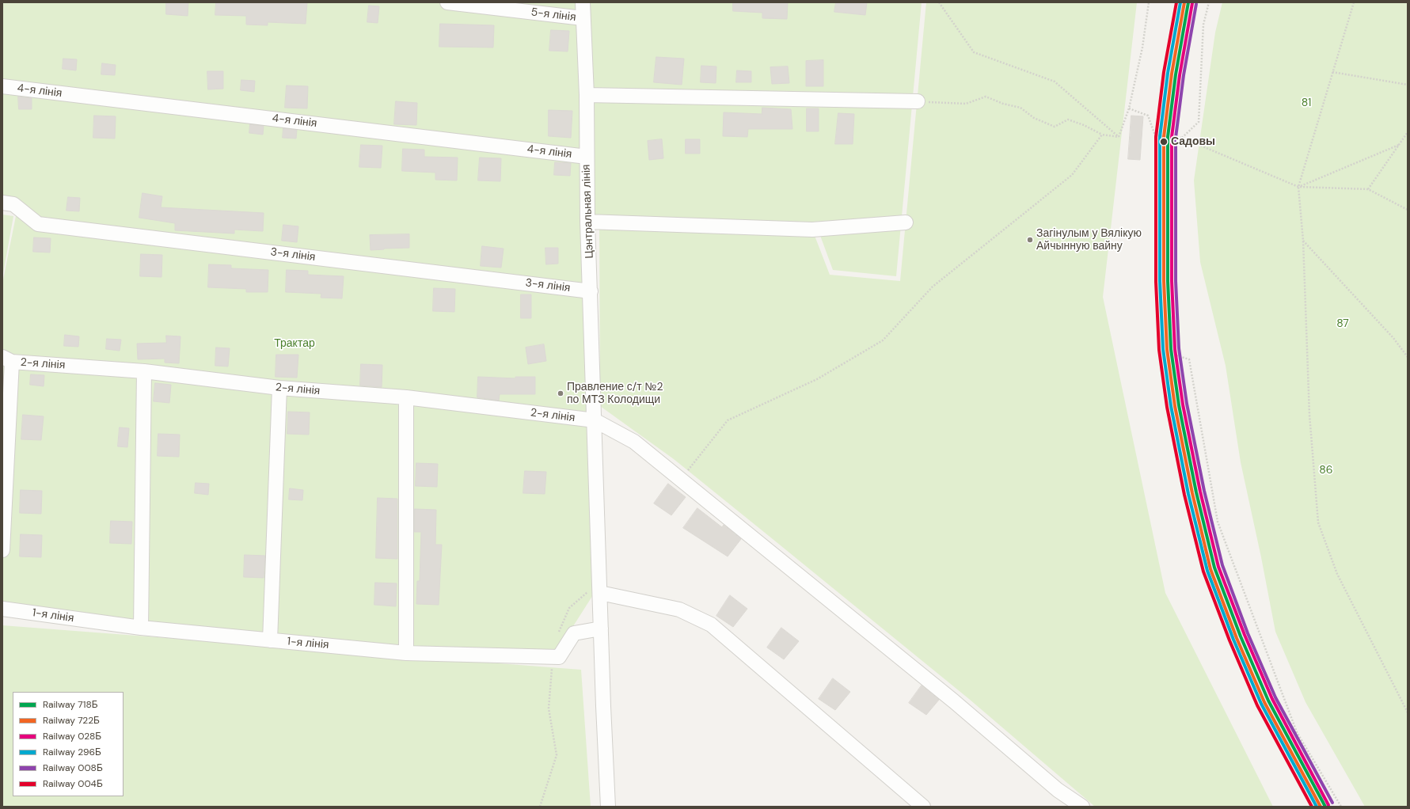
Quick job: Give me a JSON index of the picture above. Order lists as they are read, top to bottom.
{
  "streets": {
    "street": [
      "5-я лінія",
      "4-я лінія",
      "Цэнтральная лінія",
      "3-я лінія",
      "2-я лінія",
      "1-я лінія"
    ]
  },
  "crossings": [
    ["5-я лінія", "Цэнтральная лінія"],
    ["4-я лінія", "Цэнтральная лінія"],
    ["Цэнтральная лінія", "3-я лінія"],
    ["Цэнтральная лінія", "2-я лінія"]
  ],
  "parks": [
    "81",
    "87",
    "Трактар",
    "86"
  ],
  "places": ["Садовы", "Загінулым у Вялікую Айчынную вайну", "Правление с/т №2 по МТЗ Колодищи"],
  "lines": [
    "rail line 718Б",
    "rail line 722Б",
    "rail line 296Б",
    "rail line 004Б",
    "rail line 028Б",
    "rail line 008Б"
  ],
  "legend": [
    "Railway 718Б",
    "Railway 722Б",
    "Railway 028Б",
    "Railway 296Б",
    "Railway 008Б",
    "Railway 004Б"
  ]
}
